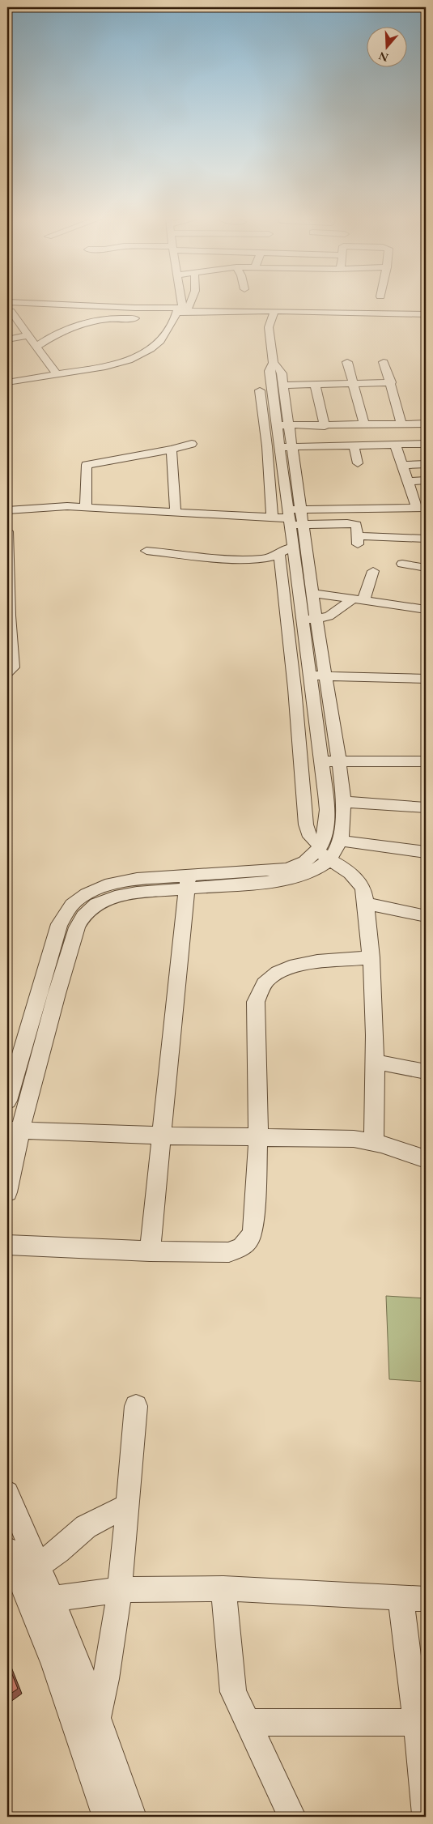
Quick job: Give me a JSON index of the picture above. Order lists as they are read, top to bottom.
{
  "north": "bottom"
}
